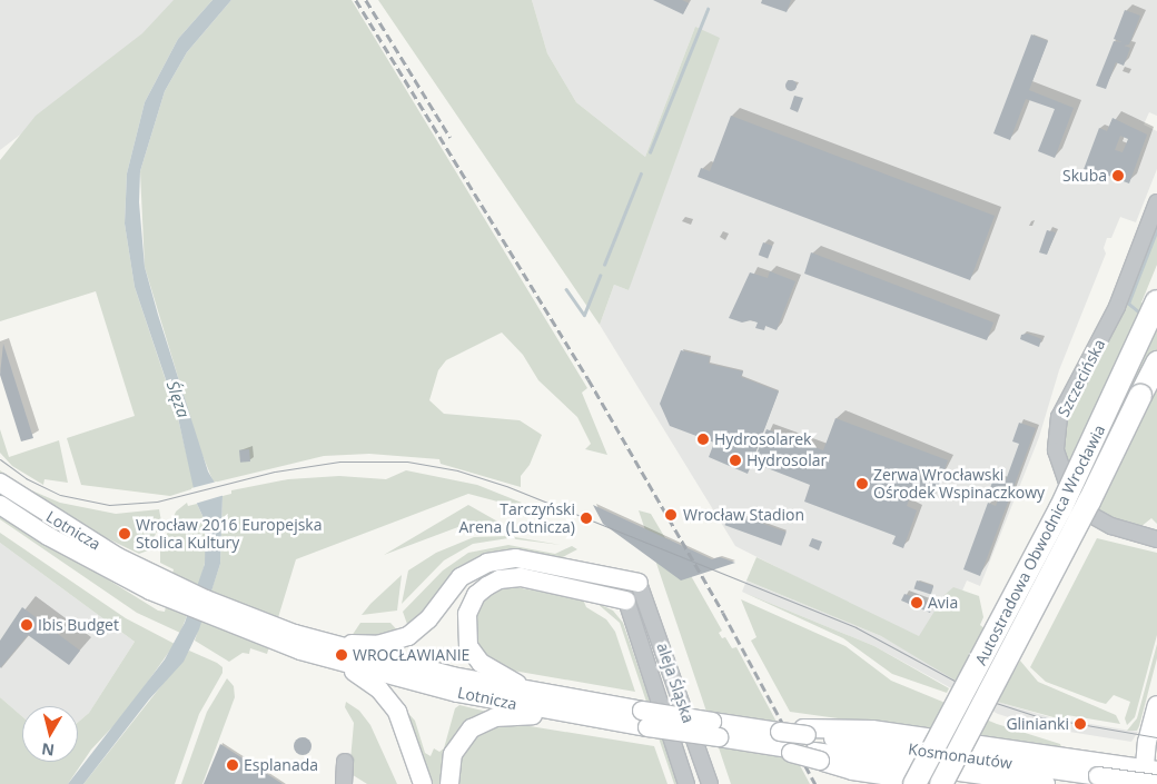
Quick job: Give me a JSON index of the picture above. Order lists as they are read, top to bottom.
{
  "streets": {
    "highway": ["Autostradowa Obwodnica Wrocławia"],
    "main road": ["Lotnicza", "Kosmonautów"],
    "street": ["Szczecińska", "aleja Śląska"]
  },
  "crossings": [
    ["Lotnicza", "Kosmonautów"]
  ],
  "water": ["Ślęza"],
  "places": [
    "Skuba",
    "Hydrosolarek",
    "Hydrosolar",
    "Zerwa Wrocławski Ośrodek Wspinaczkowy",
    "Wrocław Stadion",
    "Tarczyński Arena (Lotnicza)",
    "Wrocław 2016 Europejska Stolica Kultury",
    "Avia",
    "Ibis Budget",
    "WROCŁAWIANIE",
    "Glinianki",
    "Esplanada"
  ],
  "north": "bottom"
}
